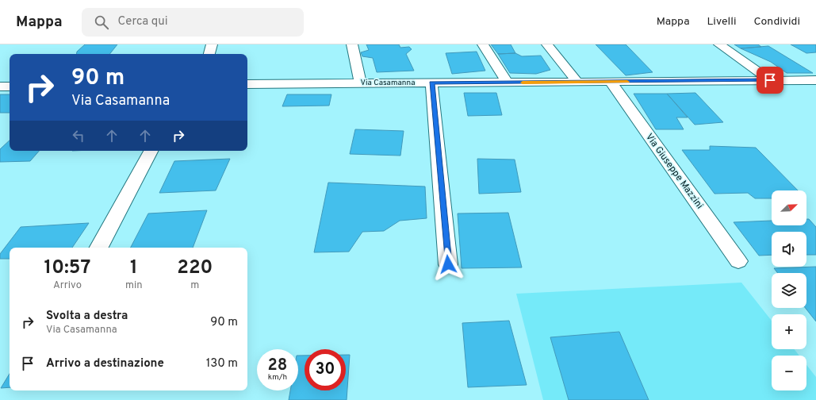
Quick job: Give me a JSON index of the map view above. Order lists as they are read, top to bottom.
{
  "streets": {
    "street": ["Via Casamanna", "Via Giuseppe Mazzini"]
  },
  "crossings": [
    ["Via Casamanna", "Via Giuseppe Mazzini"]
  ],
  "north": "top right",
  "page": {
    "header": "Mappa",
    "search": "Cerca qui",
    "nav": ["Mappa", "Livelli", "Condividi"],
    "turn": ["90 m", "Via Casamanna"],
    "map_buttons": ["+", "−"],
    "eta": [
      "10:57",
      "Arrivo",
      "1",
      "min",
      "220",
      "m"
    ],
    "list": [
      {
        "name": "Svolta a destra",
        "note": "Via Casamanna",
        "value": "90 m"
      },
      {
        "name": "Arrivo a destinazione",
        "value": "130 m"
      }
    ],
    "speed": "28 km/h",
    "limit": "30"
  }
}
